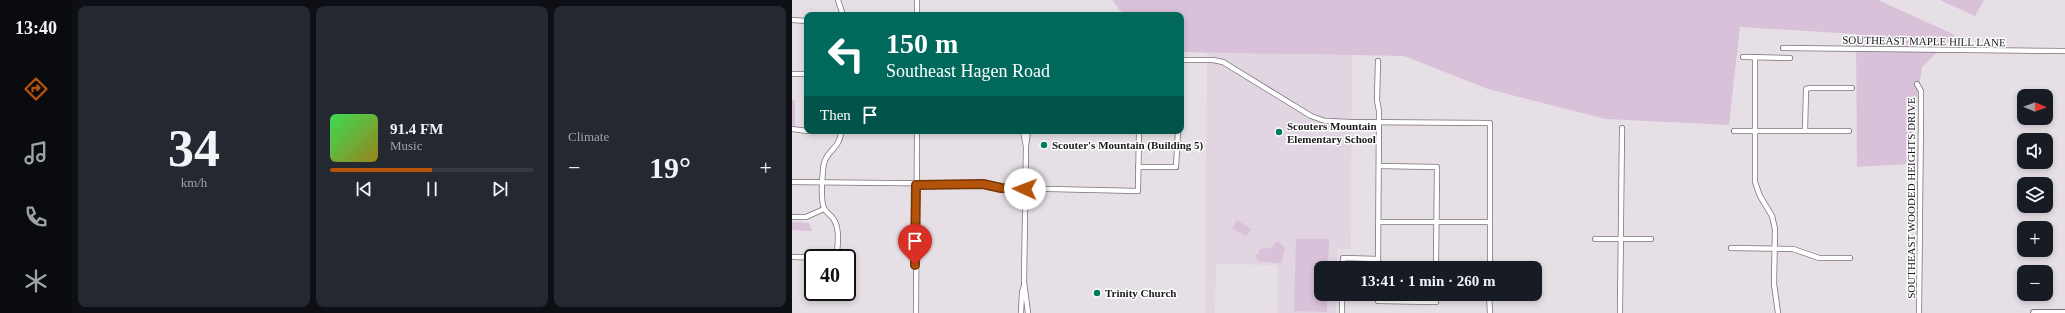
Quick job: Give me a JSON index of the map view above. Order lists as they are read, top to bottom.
{
  "streets": {
    "street": ["SOUTHEAST MAPLE HILL LANE", "SOUTHEAST WOODED HEIGHTS DRIVE"]
  },
  "places": ["Scouters Mountain Elementary School", "Scouter's Mountain (Building 5)", "Trinity Church"],
  "north": "right",
  "page": {
    "tabs": "13:40",
    "tile": [
      ["34", "km/h"],
      "Climate"
    ],
    "turn": ["150 m", "Southeast Hagen Road"],
    "map_buttons": ["+", "−"],
    "then": "Then",
    "song": ["91.4 FM", "Music"],
    "heat": ["−", "19°", "+"],
    "limit": "40",
    "trip": "13:41 · 1 min · 260 m"
  }
}
